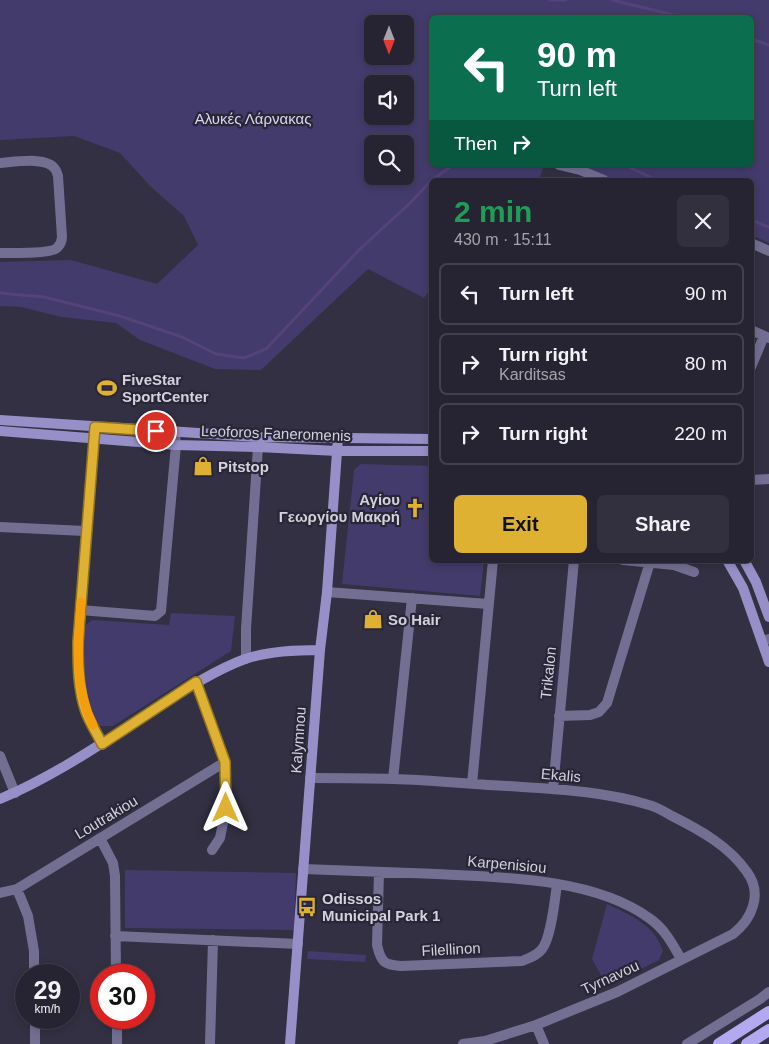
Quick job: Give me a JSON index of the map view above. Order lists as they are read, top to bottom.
{
  "streets": {
    "main road": ["Leoforos Faneromenis", "Kalymnou"],
    "street": [
      "Trikalon",
      "Ekalis",
      "Loutrakiou",
      "Karpenisiou",
      "Filellinon",
      "Tyrnavou"
    ]
  },
  "crossings": [
    ["Leoforos Faneromenis", "Kalymnou"],
    ["Trikalon", "Ekalis"],
    ["Kalymnou", "Ekalis"],
    ["Kalymnou", "Karpenisiou"],
    ["Ekalis", "Tyrnavou"],
    ["Karpenisiou", "Filellinon"],
    ["Karpenisiou", "Tyrnavou"]
  ],
  "parks": ["Αλυκές Λάρνακας"],
  "places": {
    "sports": ["FiveStar SportCenter"],
    "shop": ["Pitstop", "So Hair"],
    "church": ["Αγίου Γεωργίου Μακρή"],
    "bus stop": ["Odissos Municipal Park 1"]
  },
  "north": "bottom",
  "page": {
    "turn": ["90 m", "Turn left"],
    "then": "Then",
    "heading": ["2 min", "430 m · 15:11"],
    "list": [
      {
        "name": "Turn left",
        "value": "90 m"
      },
      {
        "name": "Turn right",
        "note": "Karditsas",
        "value": "80 m"
      },
      {
        "name": "Turn right",
        "value": "220 m"
      }
    ],
    "buttons": ["Exit", "Share"],
    "speed": "29 km/h",
    "limit": "30"
  }
}
